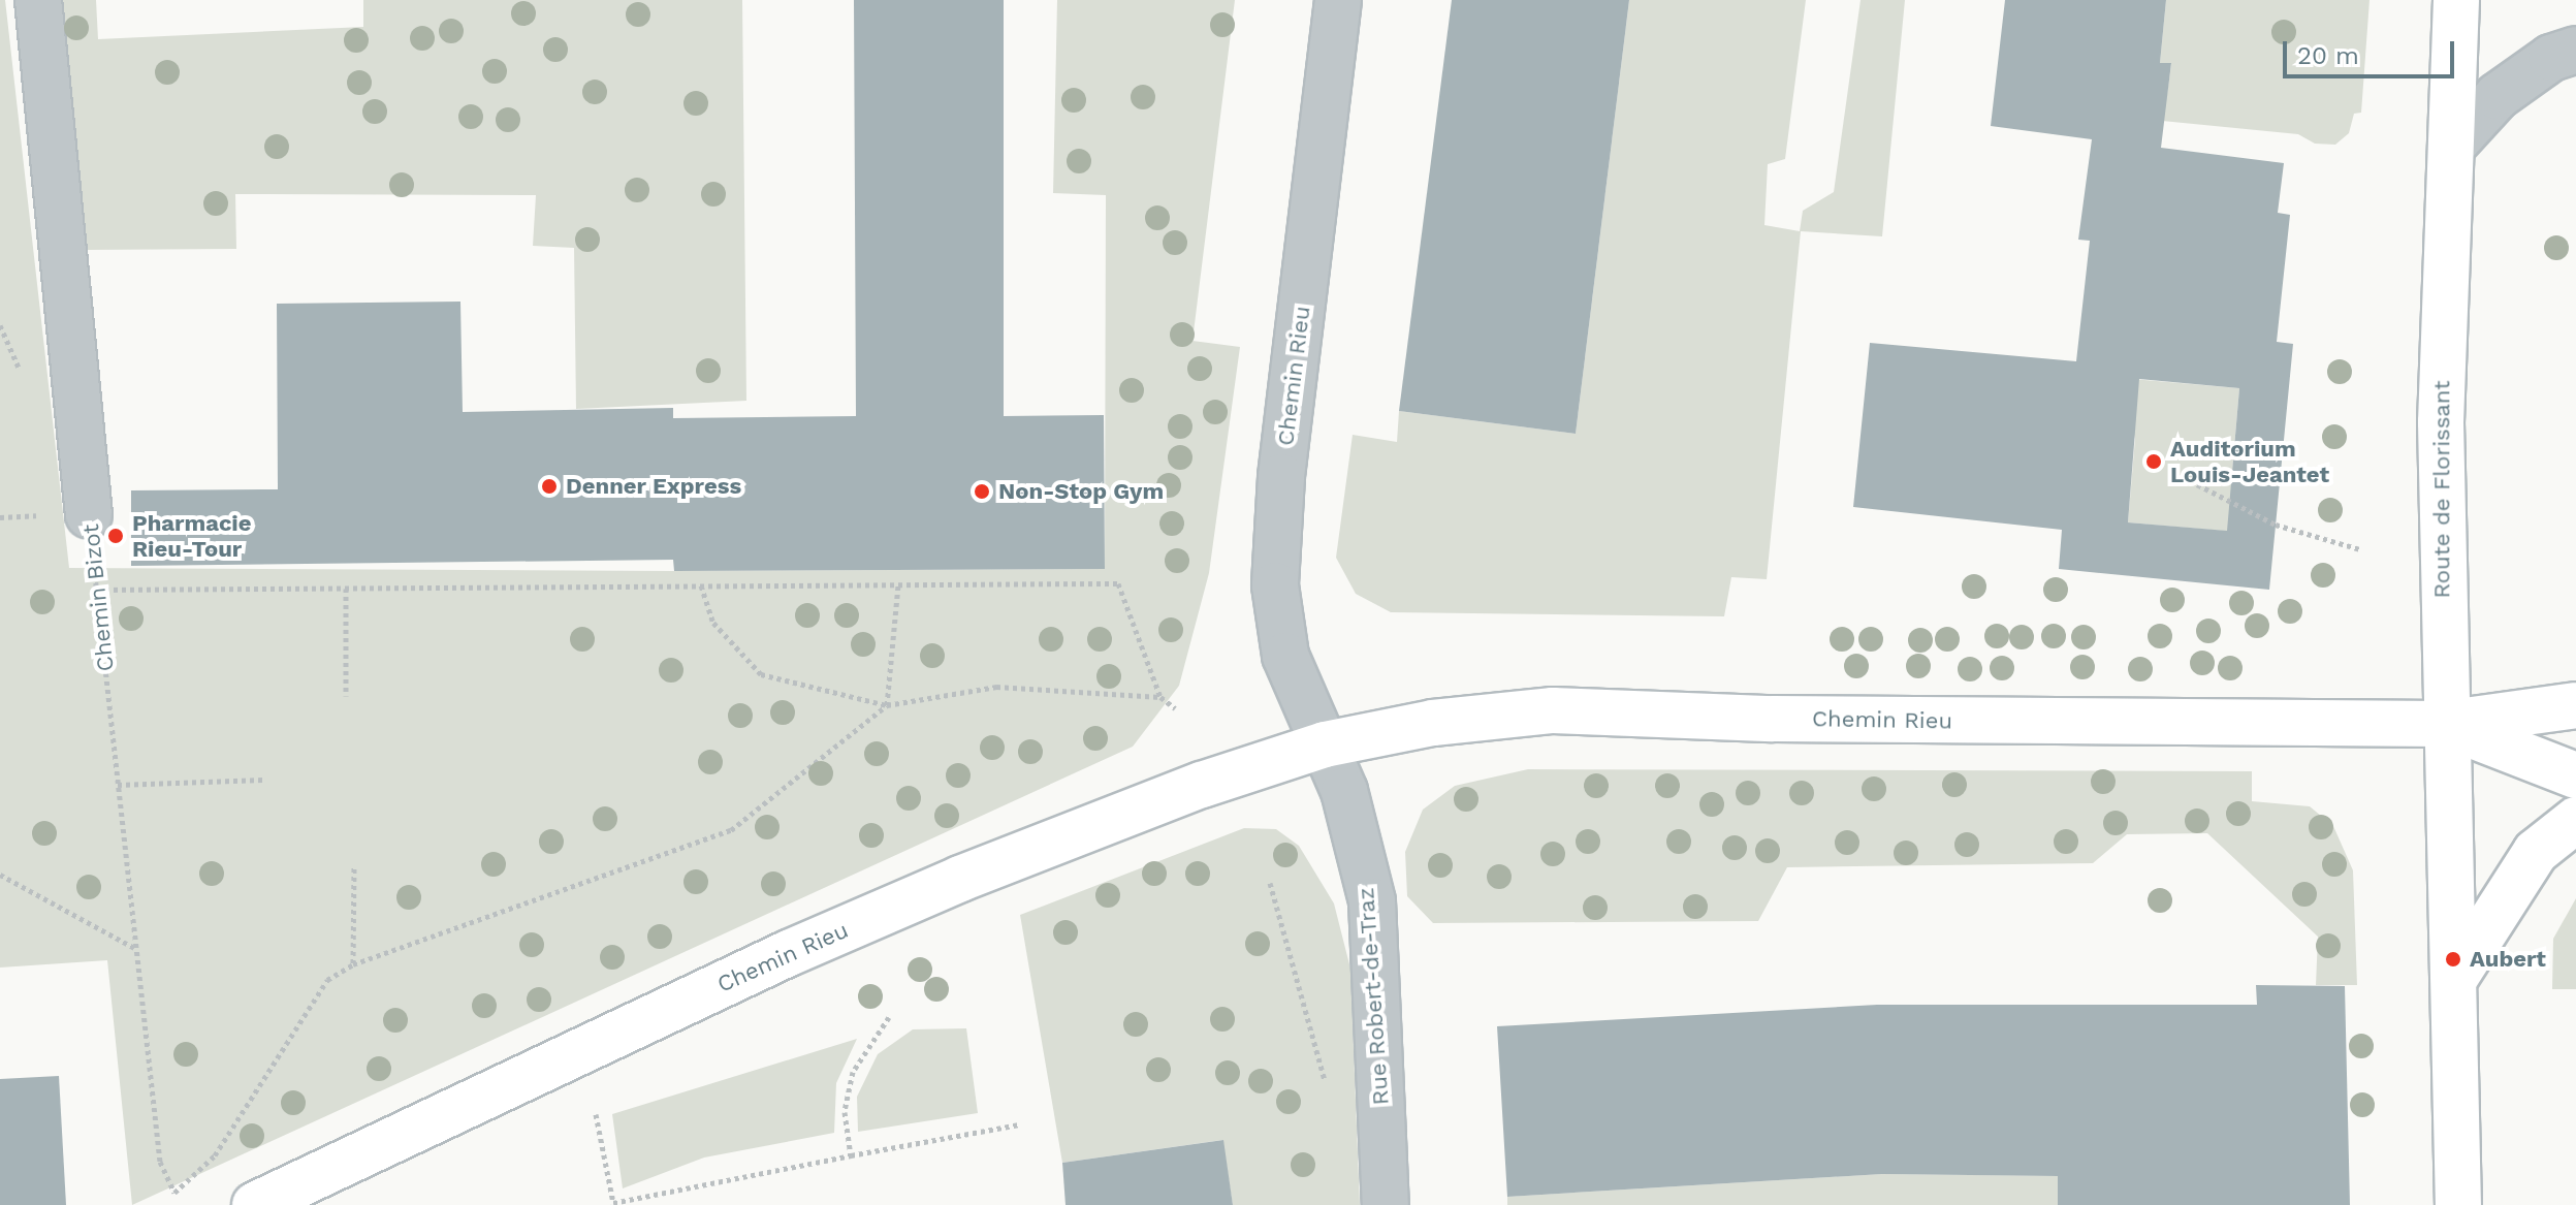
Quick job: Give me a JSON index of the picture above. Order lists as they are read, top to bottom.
{
  "streets": {
    "main road": ["Chemin Rieu", "Route de Florissant"],
    "street": ["Chemin Bizot", "Rue Robert-de-Traz"]
  },
  "crossings": [
    ["Chemin Rieu", "Route de Florissant"],
    ["Chemin Rieu", "Rue Robert-de-Traz"]
  ],
  "places": [
    "Auditorium Louis-Jeantet",
    "Denner Express",
    "Non-Stop Gym",
    "Pharmacie Rieu-Tour",
    "Aubert"
  ],
  "scale_bar": "20 m"
}
